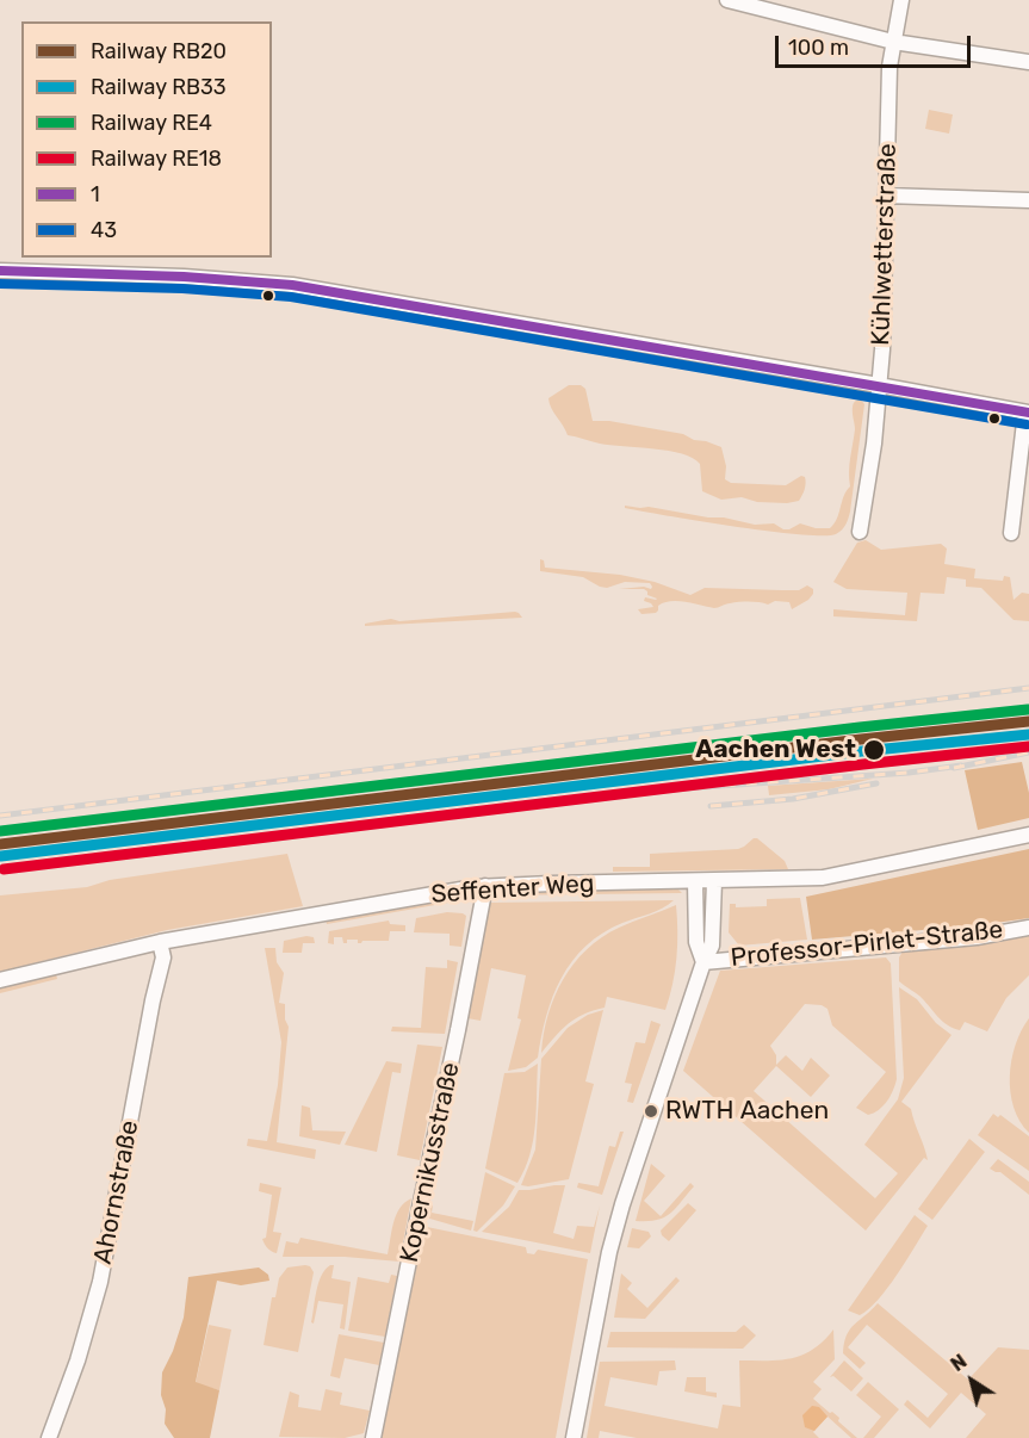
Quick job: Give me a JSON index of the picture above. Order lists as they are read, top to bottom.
{
  "streets": {
    "street": [
      "Kühlwetterstraße",
      "Seffenter Weg",
      "Professor-Pirlet-Straße",
      "Kopernikusstraße",
      "Ahornstraße"
    ]
  },
  "crossings": [
    ["Seffenter Weg", "Kopernikusstraße"],
    ["Seffenter Weg", "Ahornstraße"]
  ],
  "places": ["Aachen West", "RWTH Aachen"],
  "lines": [
    "transit line 1",
    "transit line 43",
    "rail line RE4",
    "rail line RB20",
    "rail line RB33",
    "rail line RE18"
  ],
  "legend": [
    "Railway RB20",
    "Railway RB33",
    "Railway RE4",
    "Railway RE18",
    "1",
    "43"
  ],
  "scale_bar": "100 m",
  "north": "top left"
}
